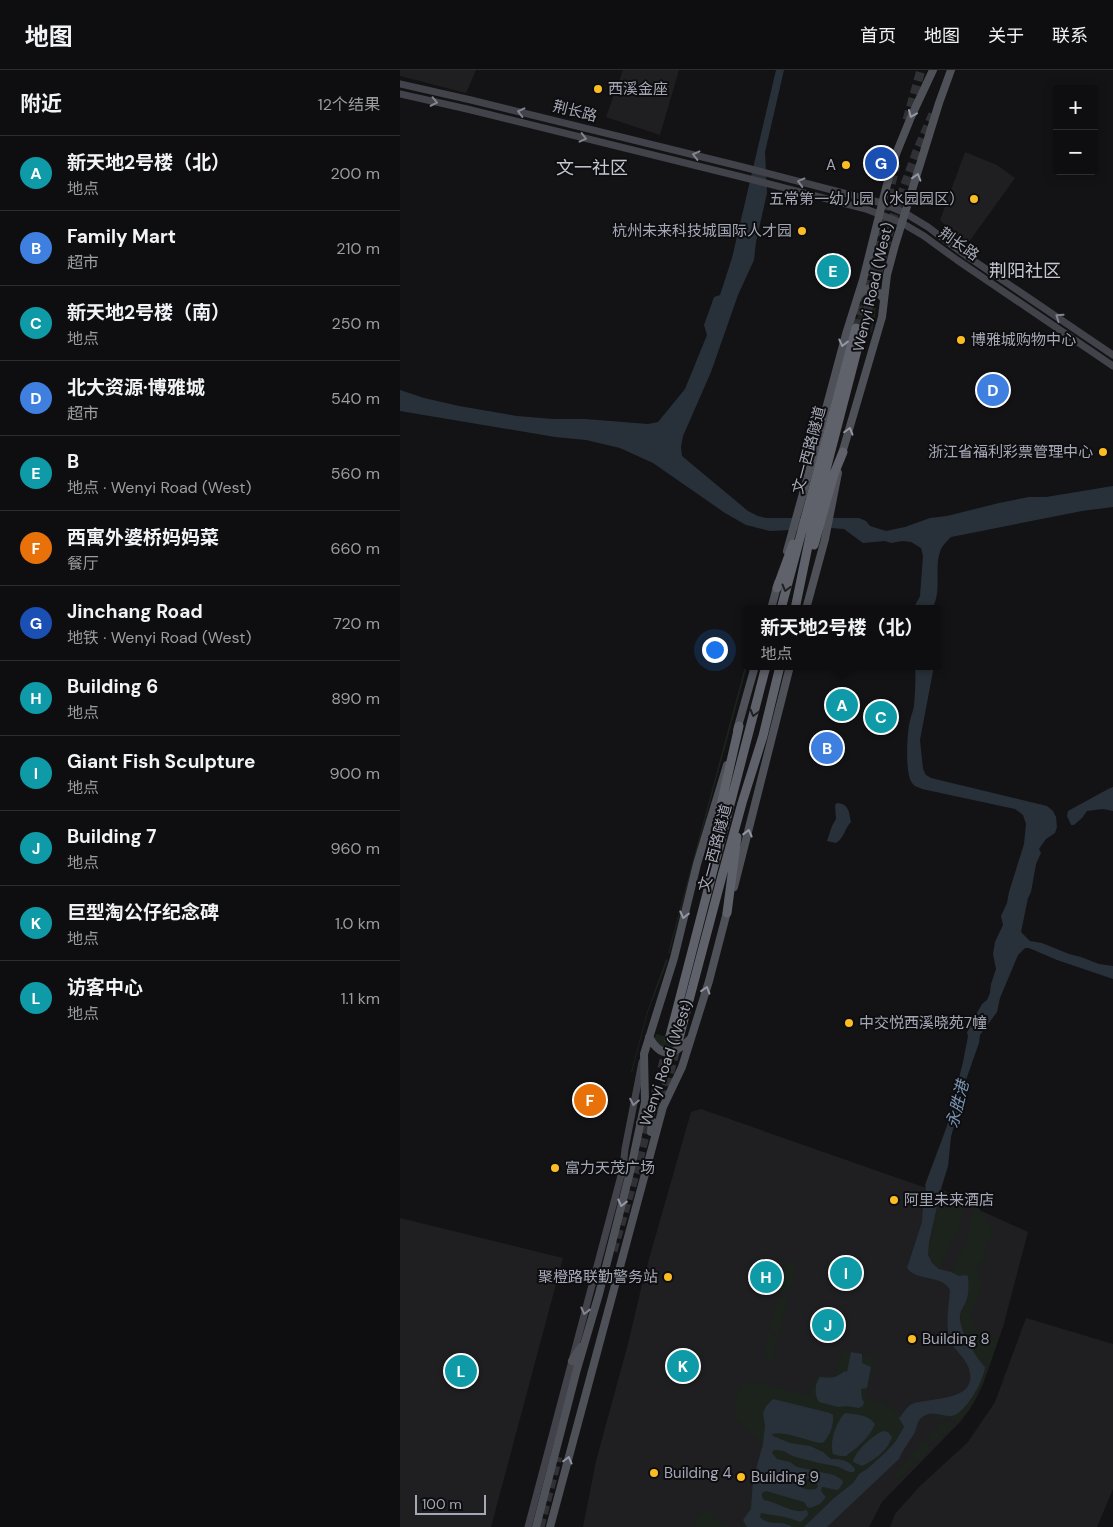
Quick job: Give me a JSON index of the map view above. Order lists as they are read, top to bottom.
{
  "streets": {
    "highway": ["文一西路隧道"],
    "main road": ["荆长路", "Wenyi Road (West)"]
  },
  "crossings": [
    ["荆长路", "Wenyi Road (West)"],
    ["Wenyi Road (West)", "文一西路隧道"]
  ],
  "districts": ["文一社区", "荆阳社区"],
  "water": ["永胜港"],
  "places": [
    "西溪金座",
    "A",
    "五常第一幼儿园（水园园区）",
    "杭州未来科技城国际人才园",
    "博雅城购物中心",
    "浙江省福利彩票管理中心",
    "中交悦西溪晓苑7幢",
    "富力天茂广场",
    "阿里未来酒店",
    "聚橙路联勤警务站",
    "Building 8",
    "Building 4",
    "Building 9"
  ],
  "scale_bar": "100 m",
  "page": {
    "header": "地图",
    "nav": [
      "首页",
      "地图",
      "关于",
      "联系"
    ],
    "heading": ["附近", "12个结果"],
    "map_buttons": ["+", "−"],
    "list": [
      {
        "mark": "A",
        "name": "新天地2号楼（北）",
        "note": "地点",
        "value": "200 m"
      },
      {
        "mark": "B",
        "name": "Family Mart",
        "note": "超市",
        "value": "210 m"
      },
      {
        "mark": "C",
        "name": "新天地2号楼（南）",
        "note": "地点",
        "value": "250 m"
      },
      {
        "mark": "D",
        "name": "北大资源·博雅城",
        "note": "超市",
        "value": "540 m"
      },
      {
        "mark": "E",
        "name": "B",
        "note": "地点 · Wenyi Road (West)",
        "value": "560 m"
      },
      {
        "mark": "F",
        "name": "西寓外婆桥妈妈菜",
        "note": "餐厅",
        "value": "660 m"
      },
      {
        "mark": "G",
        "name": "Jinchang Road",
        "note": "地铁 · Wenyi Road (West)",
        "value": "720 m"
      },
      {
        "mark": "H",
        "name": "Building 6",
        "note": "地点",
        "value": "890 m"
      },
      {
        "mark": "I",
        "name": "Giant Fish Sculpture",
        "note": "地点",
        "value": "900 m"
      },
      {
        "mark": "J",
        "name": "Building 7",
        "note": "地点",
        "value": "960 m"
      },
      {
        "mark": "K",
        "name": "巨型淘公仔纪念碑",
        "note": "地点",
        "value": "1.0 km"
      },
      {
        "mark": "L",
        "name": "访客中心",
        "note": "地点",
        "value": "1.1 km"
      }
    ],
    "pins": [
      "G",
      "E",
      "D",
      "A",
      "C",
      "B",
      "F",
      "I",
      "H",
      "J",
      "K",
      "L"
    ],
    "popup": ["新天地2号楼（北）", "地点"],
    "scale": "100 m"
  }
}
